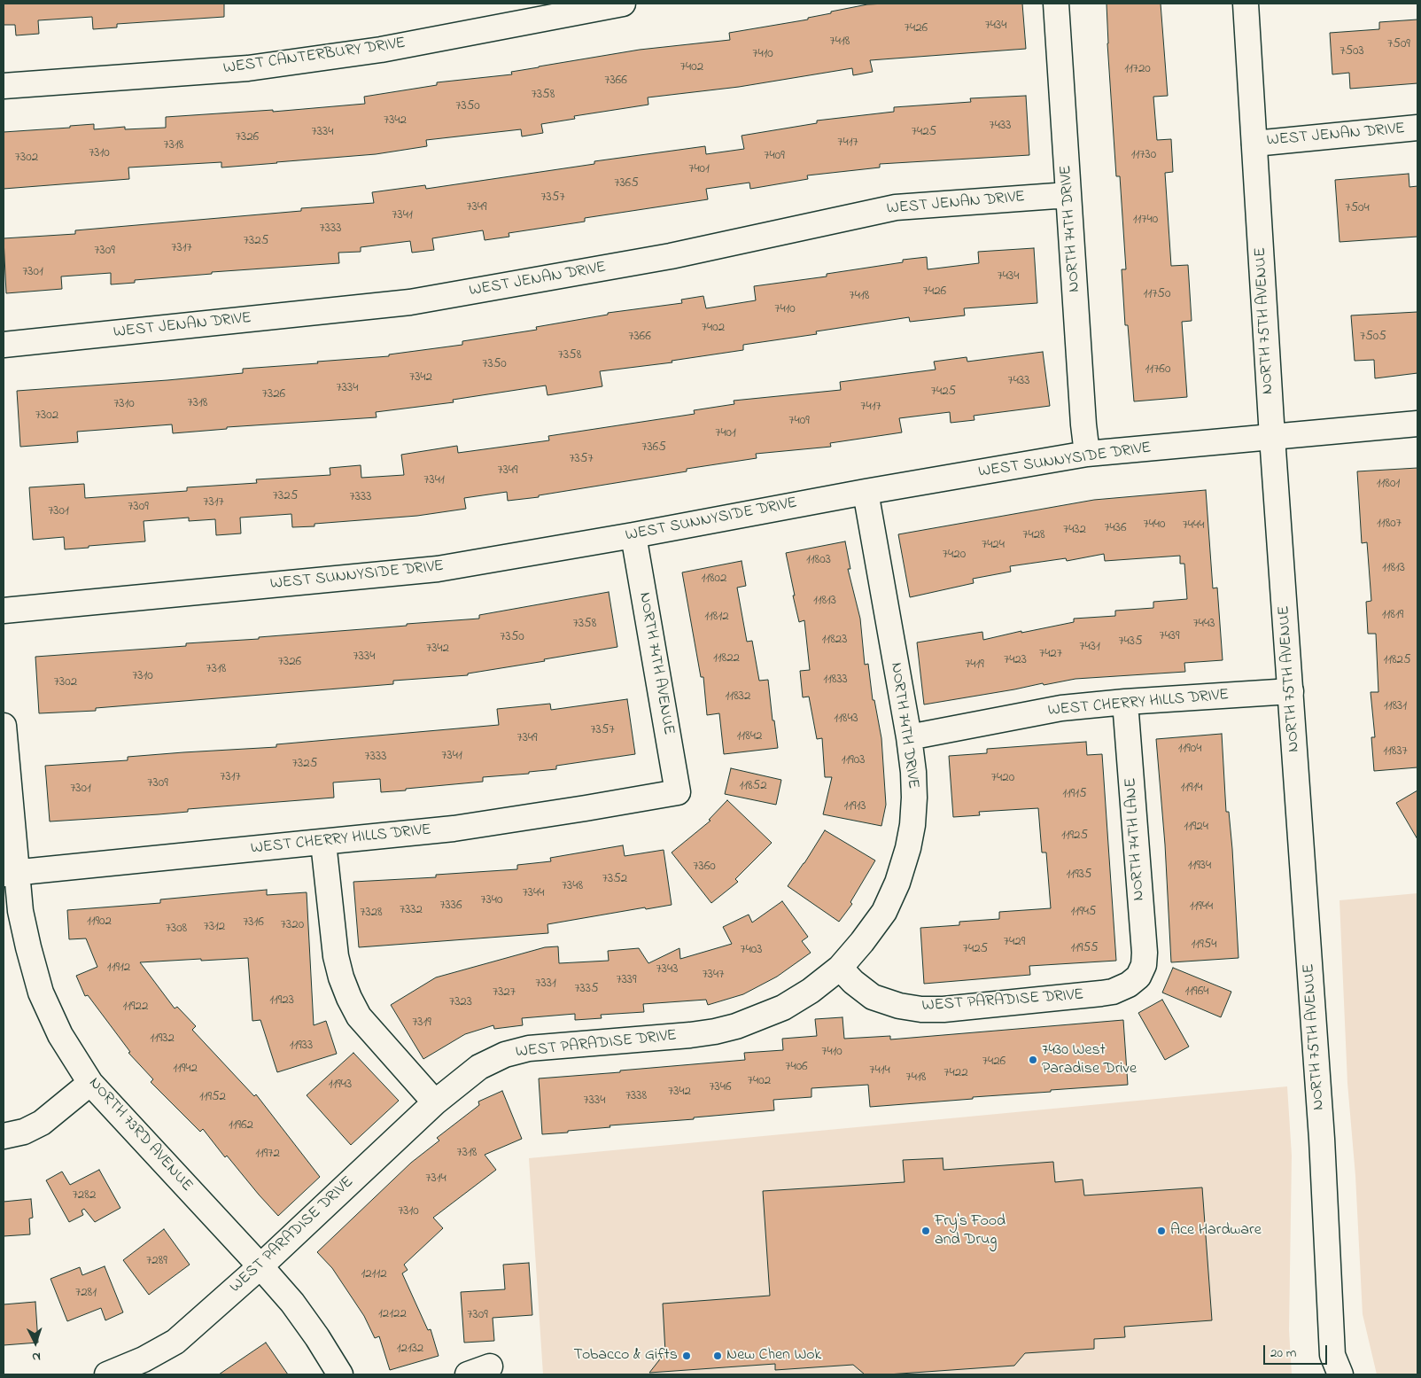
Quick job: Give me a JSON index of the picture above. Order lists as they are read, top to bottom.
{
  "streets": {
    "street": [
      "WEST CANTERBURY DRIVE",
      "WEST JENAN DRIVE",
      "NORTH 74TH DRIVE",
      "NORTH 75TH AVENUE",
      "WEST SUNNYSIDE DRIVE",
      "NORTH 74TH AVENUE",
      "WEST CHERRY HILLS DRIVE",
      "NORTH 74TH LANE",
      "WEST PARADISE DRIVE",
      "NORTH 73RD AVENUE"
    ]
  },
  "crossings": [
    ["WEST JENAN DRIVE", "NORTH 74TH DRIVE"],
    ["WEST JENAN DRIVE", "NORTH 75TH AVENUE"],
    ["NORTH 74TH DRIVE", "WEST SUNNYSIDE DRIVE"],
    ["NORTH 74TH DRIVE", "WEST CHERRY HILLS DRIVE"],
    ["NORTH 74TH DRIVE", "WEST PARADISE DRIVE"],
    ["NORTH 75TH AVENUE", "WEST SUNNYSIDE DRIVE"],
    ["NORTH 75TH AVENUE", "WEST CHERRY HILLS DRIVE"],
    ["WEST SUNNYSIDE DRIVE", "NORTH 74TH AVENUE"],
    ["NORTH 74TH AVENUE", "WEST CHERRY HILLS DRIVE"],
    ["WEST CHERRY HILLS DRIVE", "NORTH 74TH LANE"],
    ["WEST CHERRY HILLS DRIVE", "NORTH 73RD AVENUE"],
    ["NORTH 74TH LANE", "WEST PARADISE DRIVE"],
    ["WEST PARADISE DRIVE", "NORTH 73RD AVENUE"]
  ],
  "places": [
    "7430 West Paradise Drive",
    "Fry's Food and Drug",
    "Ace Hardware",
    "Tobacco & Gifts",
    "New Chen Wok"
  ],
  "house_numbers": [
    "7434",
    "7426",
    "7418",
    "7509",
    "7503",
    "7410",
    "7402",
    "11720",
    "7366",
    "7358",
    "7350",
    "7342",
    "7433",
    "7334",
    "7425",
    "7326",
    "7417",
    "7318",
    "7310",
    "11730",
    "7409",
    "7302",
    "7401",
    "7365",
    "7357",
    "7349",
    "7504",
    "7341",
    "11740",
    "7333",
    "7325",
    "7317",
    "7309",
    "7301",
    "7434",
    "7426",
    "11750",
    "7418",
    "7410",
    "7402",
    "7366",
    "7505",
    "7358",
    "7350",
    "11760",
    "7342",
    "7433",
    "7334",
    "7425",
    "7326",
    "7318",
    "7310",
    "7417",
    "7302",
    "7409",
    "7401",
    "7365",
    "7357",
    "7349",
    "7341",
    "11801",
    "7325",
    "7333",
    "7317",
    "7309",
    "7301",
    "11807",
    "7440",
    "7444",
    "7436",
    "7432",
    "7428",
    "7424",
    "7420",
    "11803",
    "11813",
    "11802",
    "11813",
    "11819",
    "11812",
    "7358",
    "7443",
    "7439",
    "7350",
    "11823",
    "7435",
    "7431",
    "7342",
    "7427",
    "7334",
    "11822",
    "7423",
    "11825",
    "7326",
    "7419",
    "7318",
    "7310",
    "11833",
    "7302",
    "11832",
    "11831",
    "11843",
    "7357",
    "11842",
    "7349",
    "11904",
    "11837",
    "7341",
    "7333",
    "11903",
    "7325",
    "7317",
    "7420",
    "7309",
    "11852",
    "11914",
    "7301",
    "11915",
    "11913",
    "11924",
    "11925",
    "11934",
    "7360",
    "11935",
    "7352",
    "7348",
    "7344",
    "7340",
    "7336",
    "11944",
    "7332",
    "11945",
    "7328",
    "11902",
    "7316",
    "7320",
    "7312",
    "7308",
    "7429",
    "11954",
    "11955",
    "7425",
    "7403",
    "11912",
    "7343",
    "7347",
    "7339",
    "7331",
    "7335",
    "11964",
    "7327",
    "11923",
    "7323",
    "11922",
    "7319",
    "11932",
    "11933",
    "7410",
    "7426",
    "7406",
    "11942",
    "7414",
    "7422",
    "7418",
    "7402",
    "11943",
    "7346",
    "7342",
    "7338",
    "11952",
    "7334",
    "11962",
    "7318",
    "11972",
    "7314",
    "7282",
    "7310",
    "7289",
    "12112",
    "7281",
    "12122",
    "7309",
    "12132"
  ],
  "scale_bar": "20 m",
  "north": "bottom"
}
